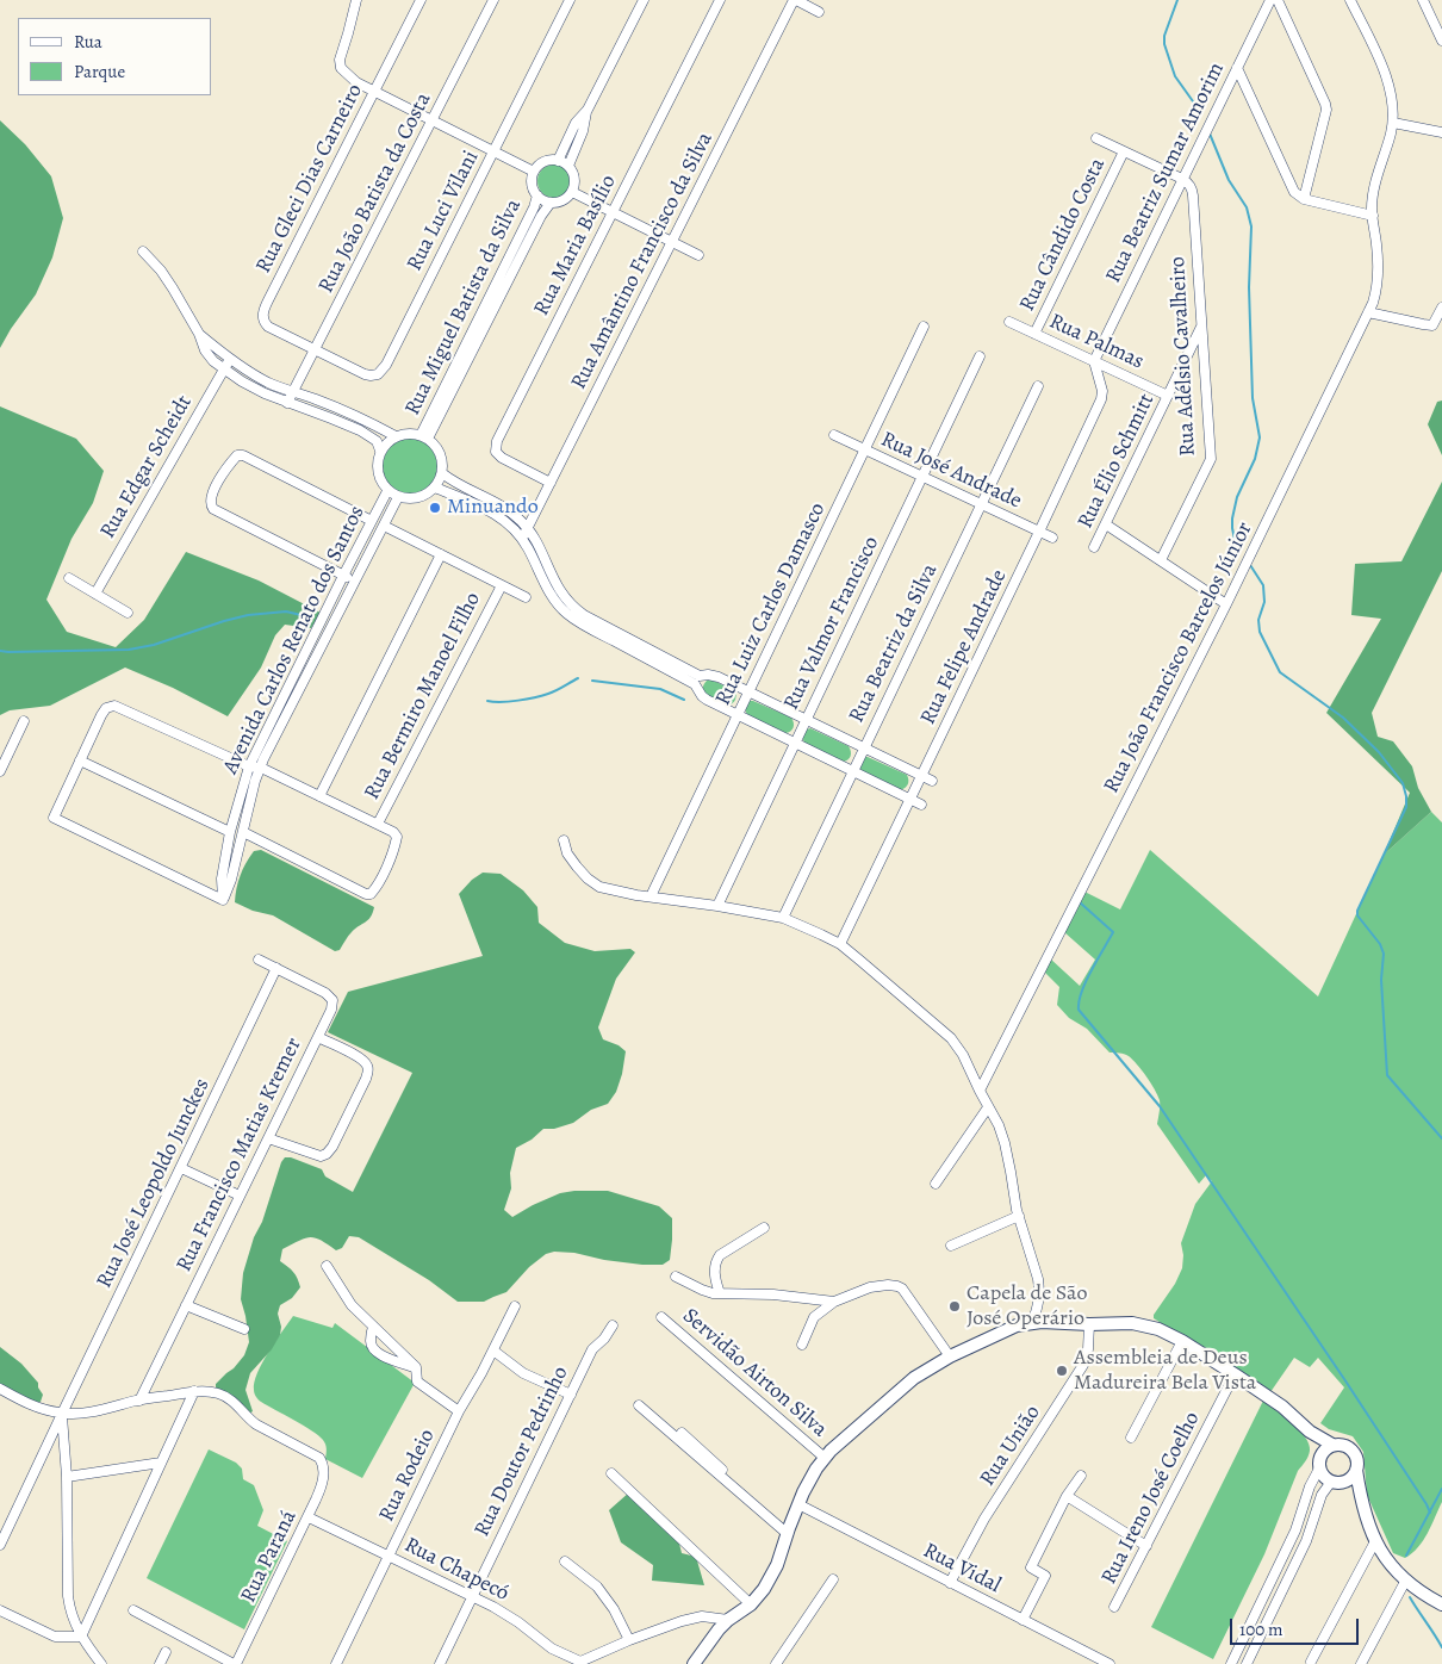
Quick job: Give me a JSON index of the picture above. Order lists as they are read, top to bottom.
{
  "streets": {
    "street": [
      "Rua Beatriz Sumar Amorim",
      "Rua Gleci Dias Carneiro",
      "Rua João Batista da Costa",
      "Rua Luci Vilani",
      "Rua Cândido Costa",
      "Rua Maria Basílio",
      "Rua Amântino Francisco da Silva",
      "Rua Miguel Batista da Silva",
      "Rua Palmas",
      "Rua Adélsio Cavalheiro",
      "Rua Élio Schmitt",
      "Rua Edgar Scheidt",
      "Rua José Andrade",
      "Rua Luiz Carlos Damasco",
      "Rua Valmor Francisco",
      "Avenida Carlos Renato dos Santos",
      "Rua Beatriz da Silva",
      "Rua Felipe Andrade",
      "Rua João Francisco Barcelos Júnior",
      "Rua Bermiro Manoel Filho",
      "Rua Francisco Matias Kremer",
      "Rua José Leopoldo Junckes",
      "Servidão Airton Silva",
      "Rua União",
      "Rua Doutor Pedrinho",
      "Rua Rodeio",
      "Rua Ireno José Coelho",
      "Rua Paraná",
      "Rua Vidal",
      "Rua Chapecó"
    ]
  },
  "crossings": [
    ["Rua Beatriz Sumar Amorim", "Rua Palmas"],
    ["Rua Beatriz Sumar Amorim", "Rua Adélsio Cavalheiro"],
    ["Rua Beatriz Sumar Amorim", "Rua Felipe Andrade"],
    ["Rua Gleci Dias Carneiro", "Rua João Batista da Costa"],
    ["Rua Gleci Dias Carneiro", "Rua Luci Vilani"],
    ["Rua João Batista da Costa", "Rua Luci Vilani"],
    ["Rua Cândido Costa", "Rua Palmas"],
    ["Rua Maria Basílio", "Rua Amântino Francisco da Silva"],
    ["Rua Miguel Batista da Silva", "Avenida Carlos Renato dos Santos"],
    ["Rua Palmas", "Rua Élio Schmitt"],
    ["Rua Palmas", "Rua Felipe Andrade"],
    ["Rua Adélsio Cavalheiro", "Rua Élio Schmitt"],
    ["Rua José Andrade", "Rua Luiz Carlos Damasco"],
    ["Rua José Andrade", "Rua Valmor Francisco"],
    ["Rua José Andrade", "Rua Beatriz da Silva"],
    ["Rua José Andrade", "Rua Felipe Andrade"],
    ["Rua Francisco Matias Kremer", "Rua José Leopoldo Junckes"],
    ["Rua União", "Rua Vidal"],
    ["Rua Doutor Pedrinho", "Rua Chapecó"],
    ["Rua Rodeio", "Rua Chapecó"],
    ["Rua Paraná", "Rua Chapecó"]
  ],
  "places": ["Minuando", "Capela de São José Operário", "Assembleia de Deus Madureira Bela Vista"],
  "legend": ["Rua", "Parque"],
  "scale_bar": "100 m"
}
